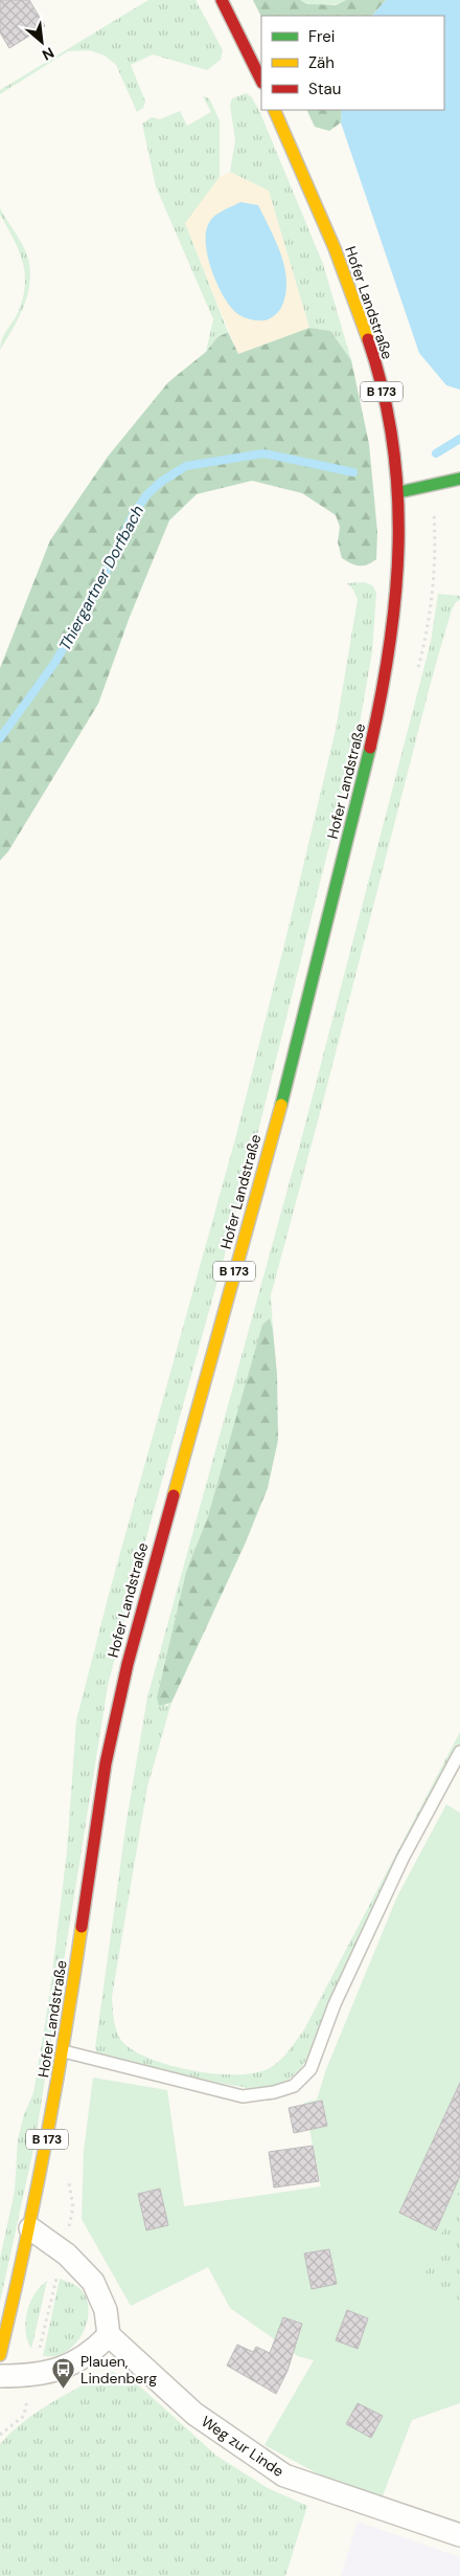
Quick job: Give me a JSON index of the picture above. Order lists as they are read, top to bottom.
{
  "streets": {
    "main road": ["Hofer Landstraße", "B 173"],
    "street": ["Weg zur Linde"]
  },
  "water": ["Thiergartner Dorfbach"],
  "places": {
    "bus stop": ["Plauen, Lindenberg"]
  },
  "legend": ["Frei", "Zäh", "Stau"],
  "north": "bottom right"
}
